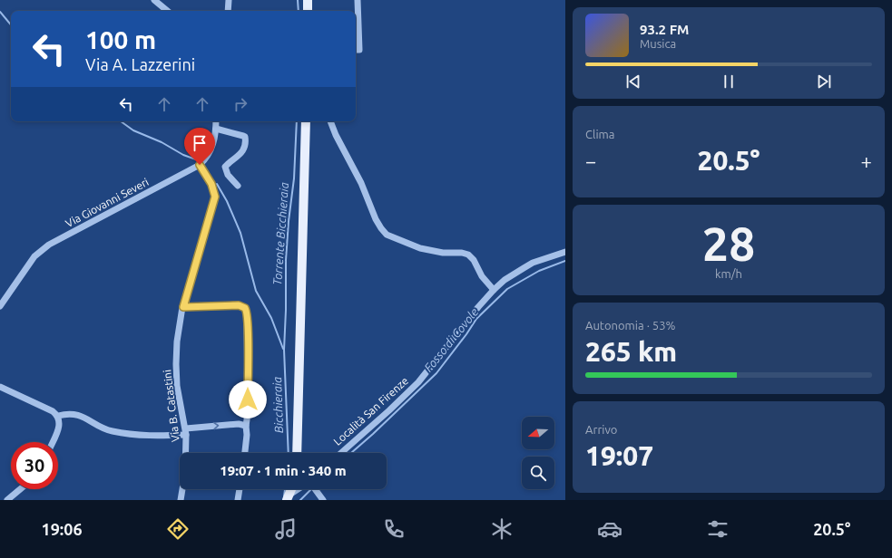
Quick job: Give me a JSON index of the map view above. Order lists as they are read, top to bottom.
{
  "streets": {
    "street": ["Via Giovanni Severi", "Via B. Catastini", "Località San Firenze"]
  },
  "crossings": [
    ["Via Giovanni Severi", "Via B. Catastini"]
  ],
  "water": ["Torrente Bicchieraia", "Fosso di Covole", "Bicchieraia"],
  "north": "left",
  "page": {
    "turn": ["100 m", "Via A. Lazzerini"],
    "song": ["93.2 FM", "Musica"],
    "tile": [
      "Clima",
      ["28", "km/h"],
      ["Autonomia · 53%", "265 km"],
      ["Arrivo", "19:07"]
    ],
    "heat": ["−", "20.5°", "+"],
    "limit": "30",
    "trip": "19:07 · 1 min · 340 m",
    "tabs": ["19:06", "20.5°"]
  }
}
